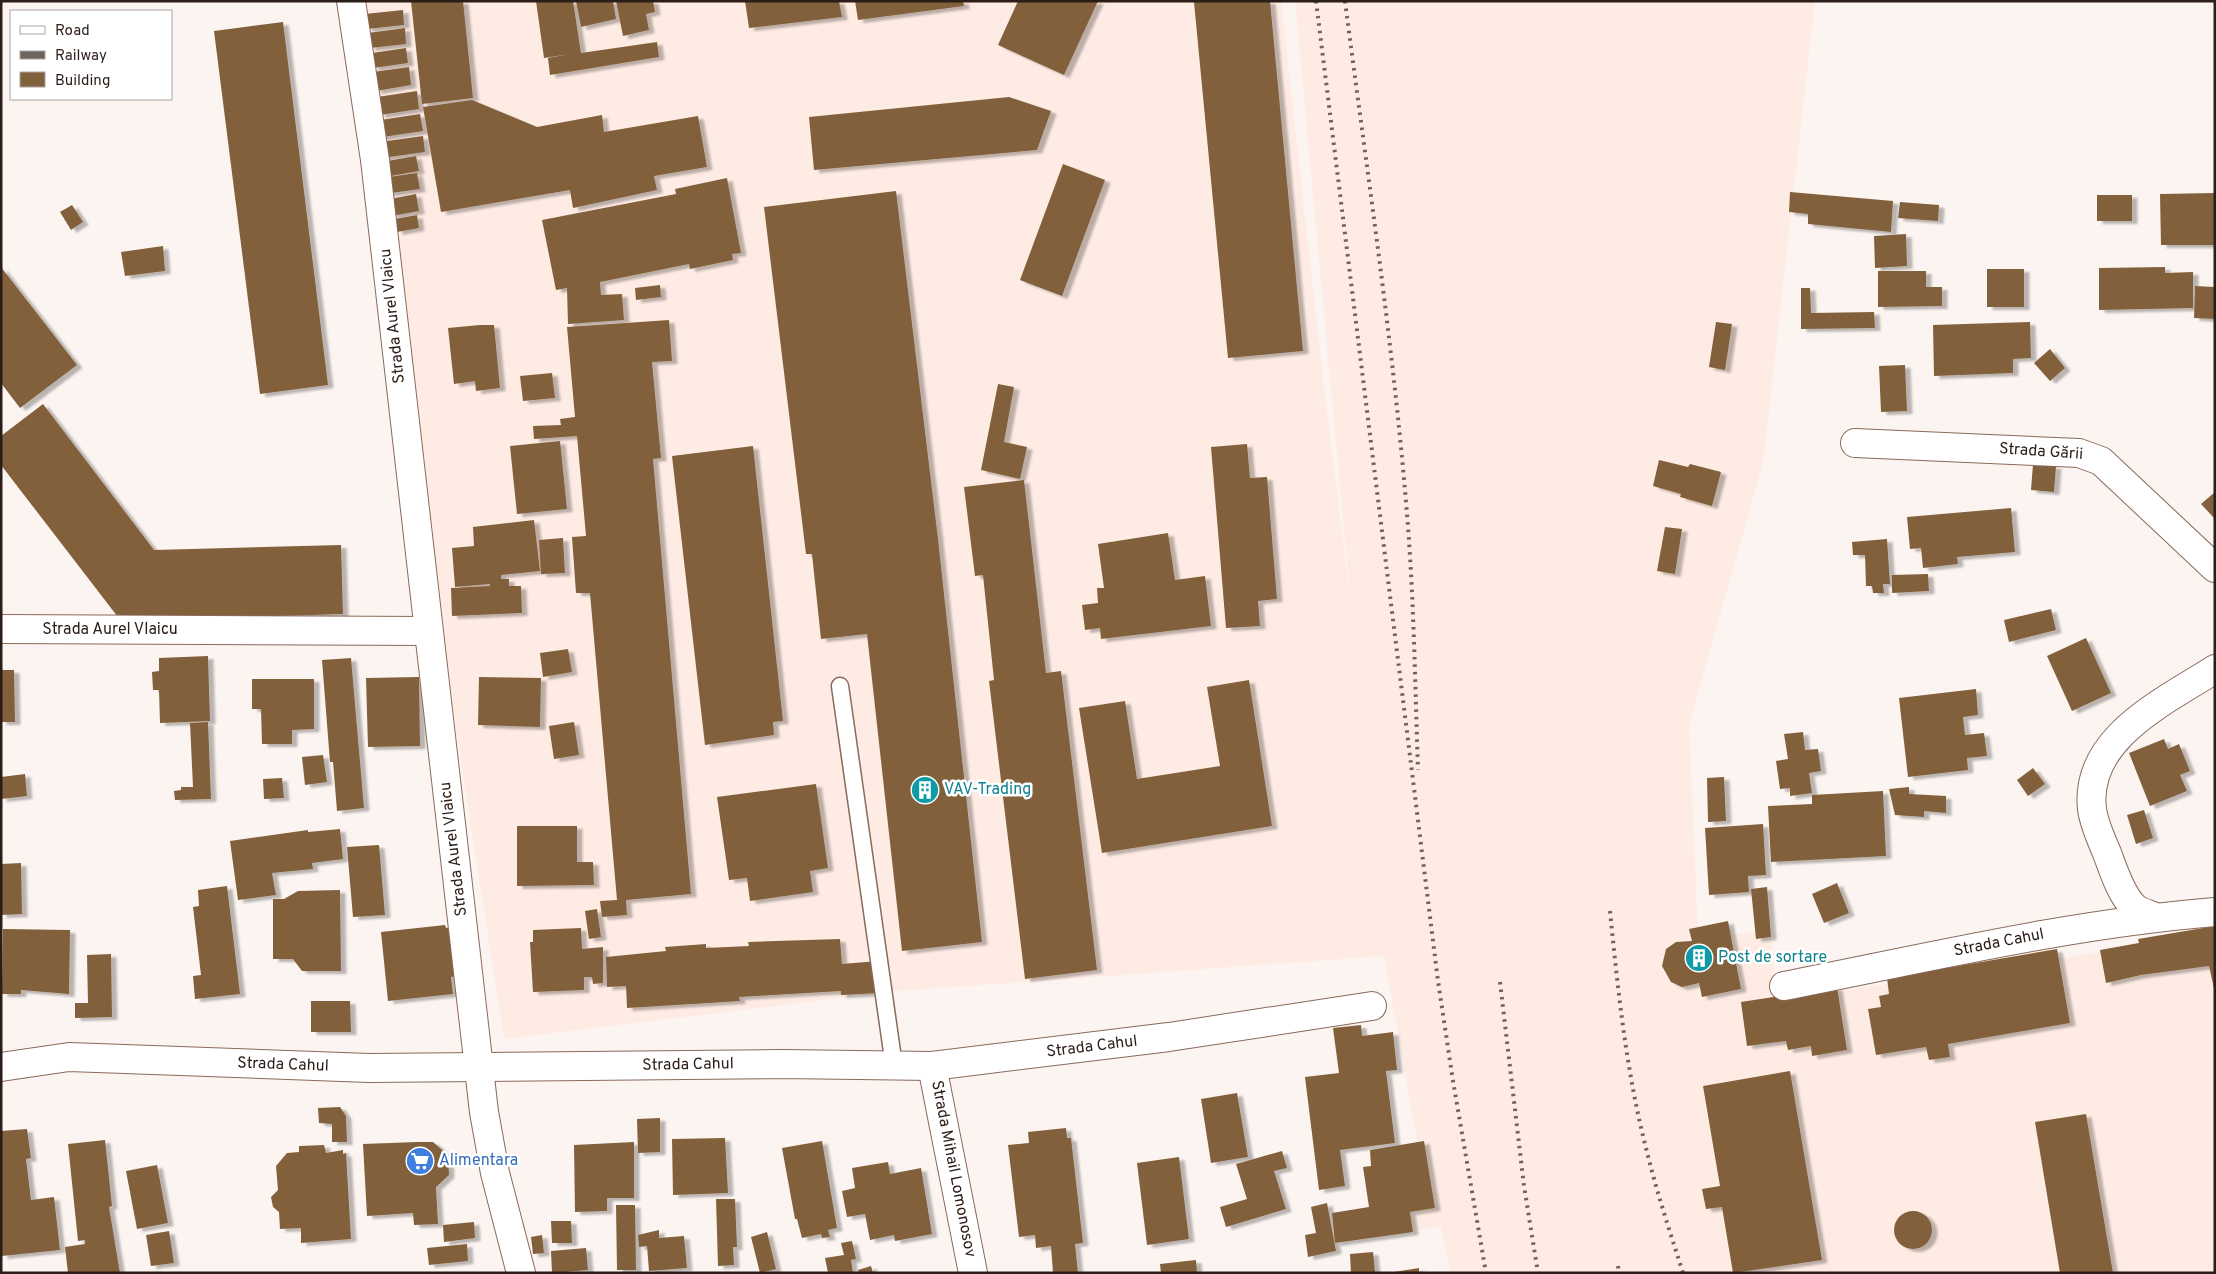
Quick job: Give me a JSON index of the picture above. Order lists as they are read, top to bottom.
{
  "streets": {
    "street": [
      "Strada Aurel Vlaicu",
      "Strada Gării",
      "Strada Cahul",
      "Strada Mihail Lomonosov"
    ]
  },
  "crossings": [
    ["Strada Aurel Vlaicu", "Strada Cahul"],
    ["Strada Cahul", "Strada Mihail Lomonosov"]
  ],
  "places": {
    "building": ["VAV-Trading", "Post de sortare"],
    "supermarket": ["Alimentara"]
  },
  "legend": ["Road", "Railway", "Building"]
}
